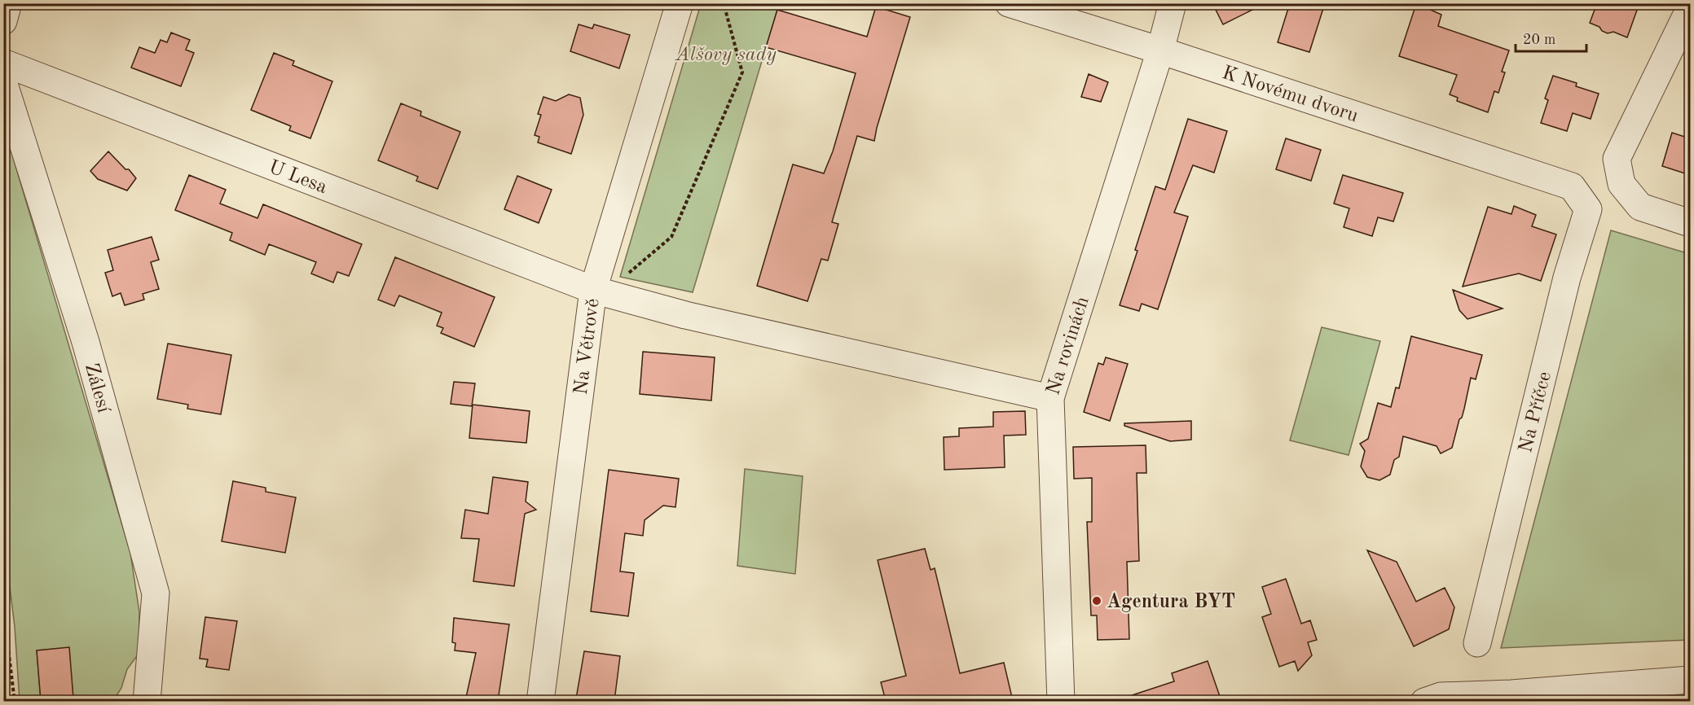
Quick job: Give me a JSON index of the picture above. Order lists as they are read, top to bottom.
{
  "streets": {
    "street": [
      "K Novému dvoru",
      "U Lesa",
      "Na rovinách",
      "Na Větrově",
      "Zálesí",
      "Na Příčce"
    ]
  },
  "crossings": [
    ["K Novému dvoru", "Na rovinách"],
    ["K Novému dvoru", "Na Příčce"],
    ["U Lesa", "Na rovinách"],
    ["U Lesa", "Na Větrově"]
  ],
  "parks": ["Alšovy sady"],
  "places": ["Agentura BYT"],
  "scale_bar": "20 m"
}
